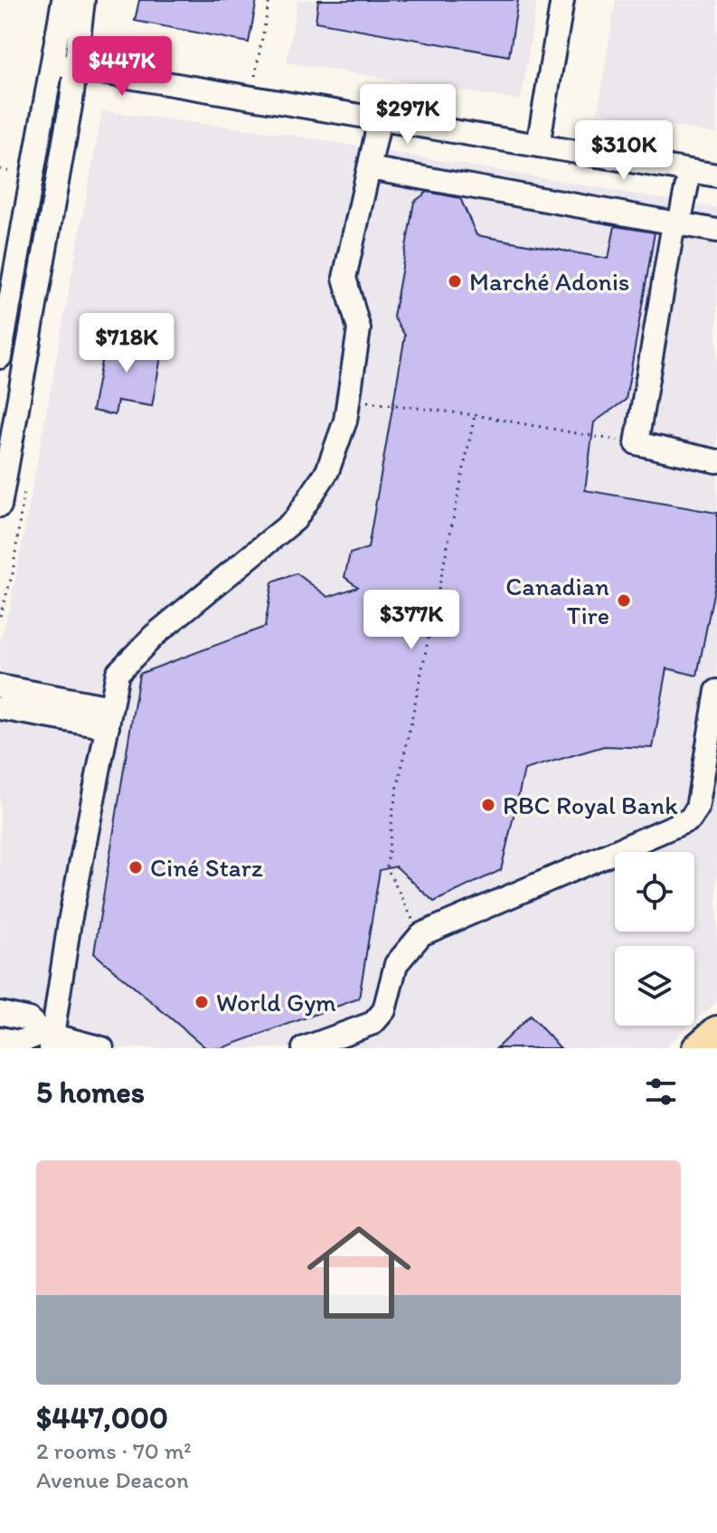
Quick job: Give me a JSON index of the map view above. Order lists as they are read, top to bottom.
{
  "places": [
    "Marché Adonis",
    "Canadian Tire",
    "RBC Royal Bank",
    "Ciné Starz",
    "World Gym"
  ],
  "page": {
    "price": [
      "$447K",
      "$297K",
      "$310K",
      "$718K",
      "$377K"
    ],
    "heading": "5 homes",
    "list": [
      {
        "name": "$447,000",
        "note": "2 rooms · 70 m² · Avenue Deacon"
      }
    ]
  }
}
